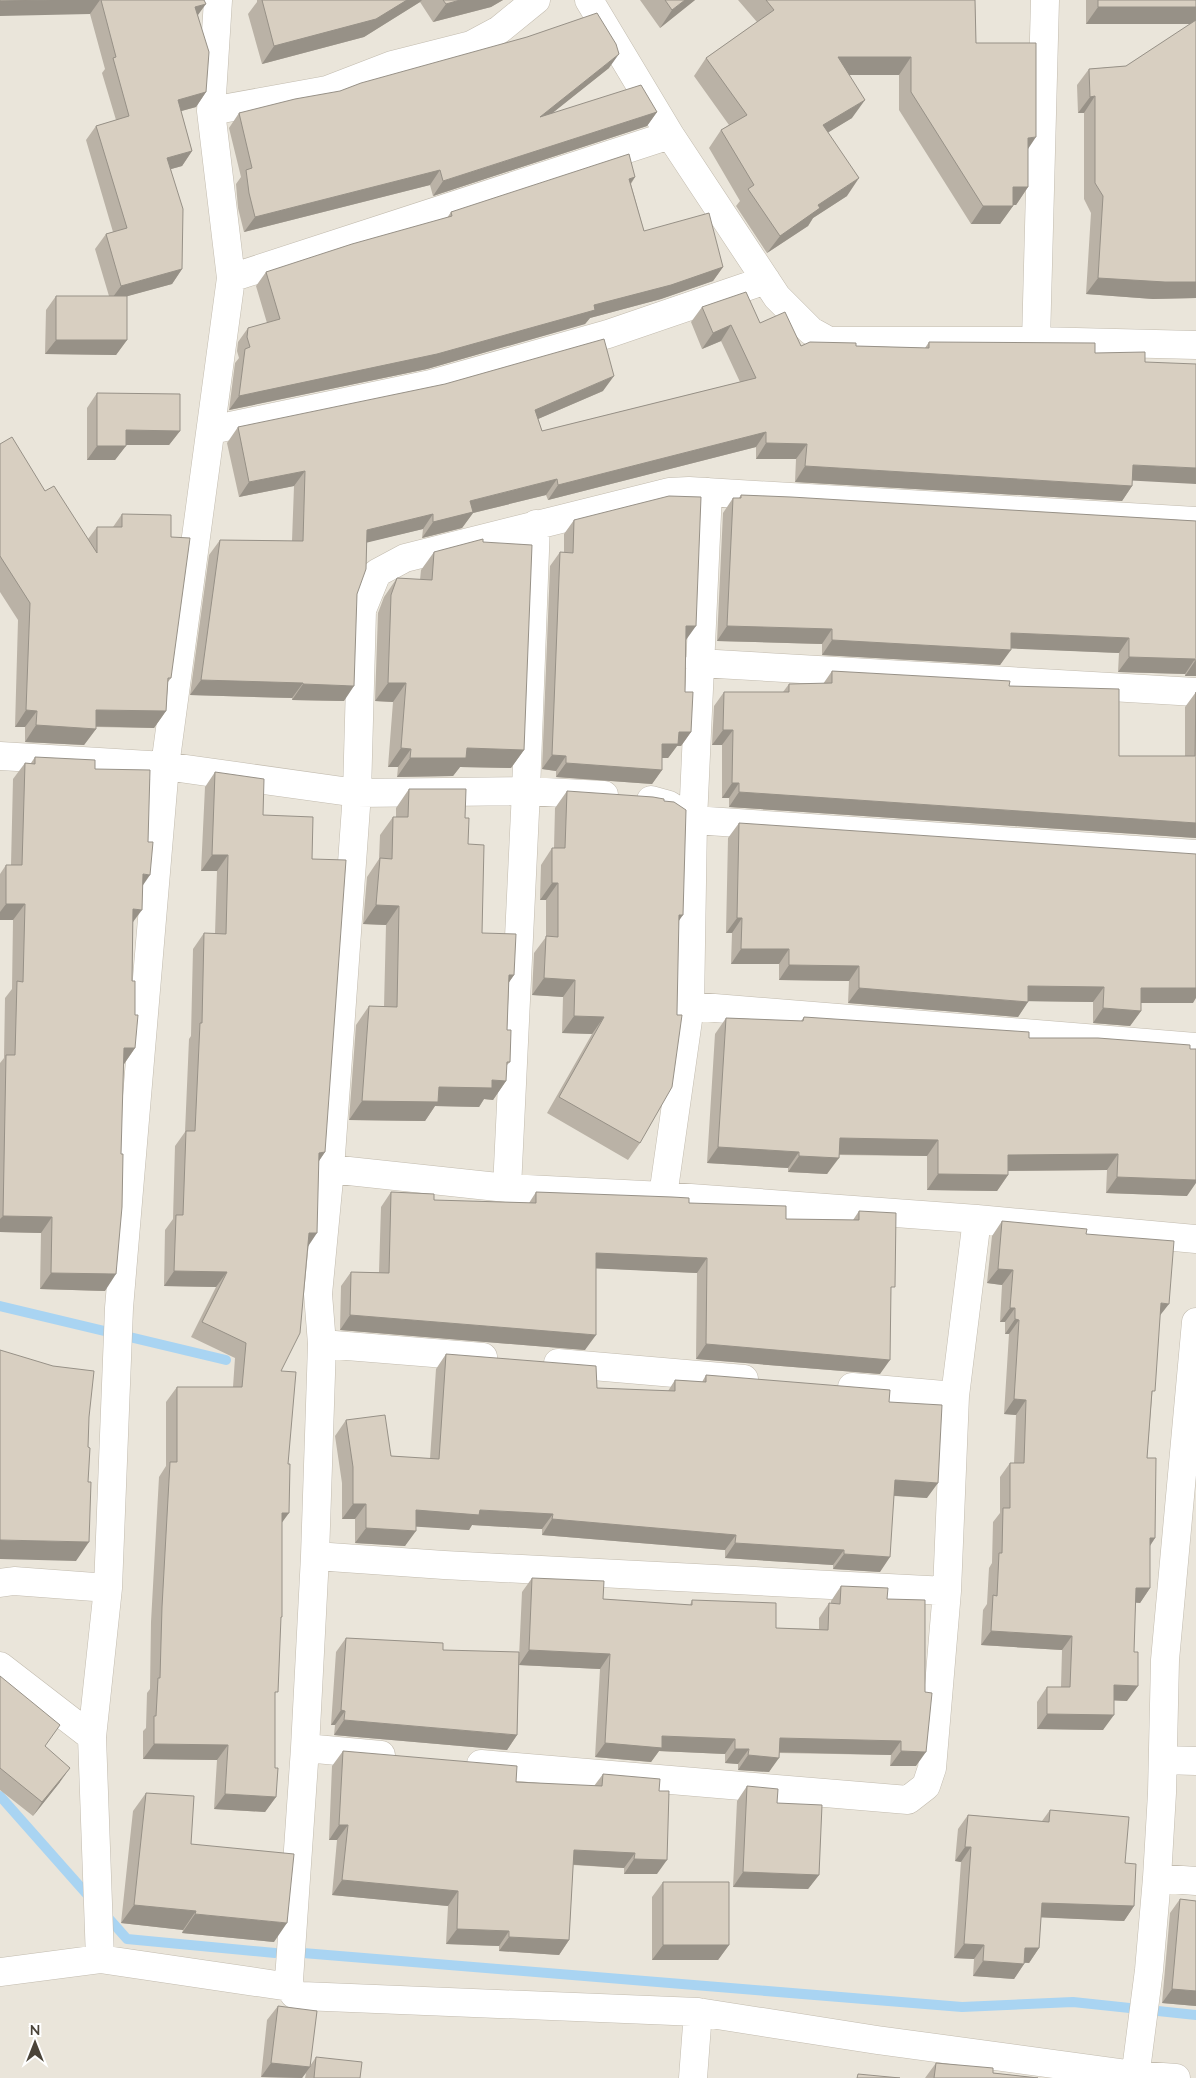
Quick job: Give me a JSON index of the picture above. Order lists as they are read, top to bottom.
{
  "north": "top"
}
